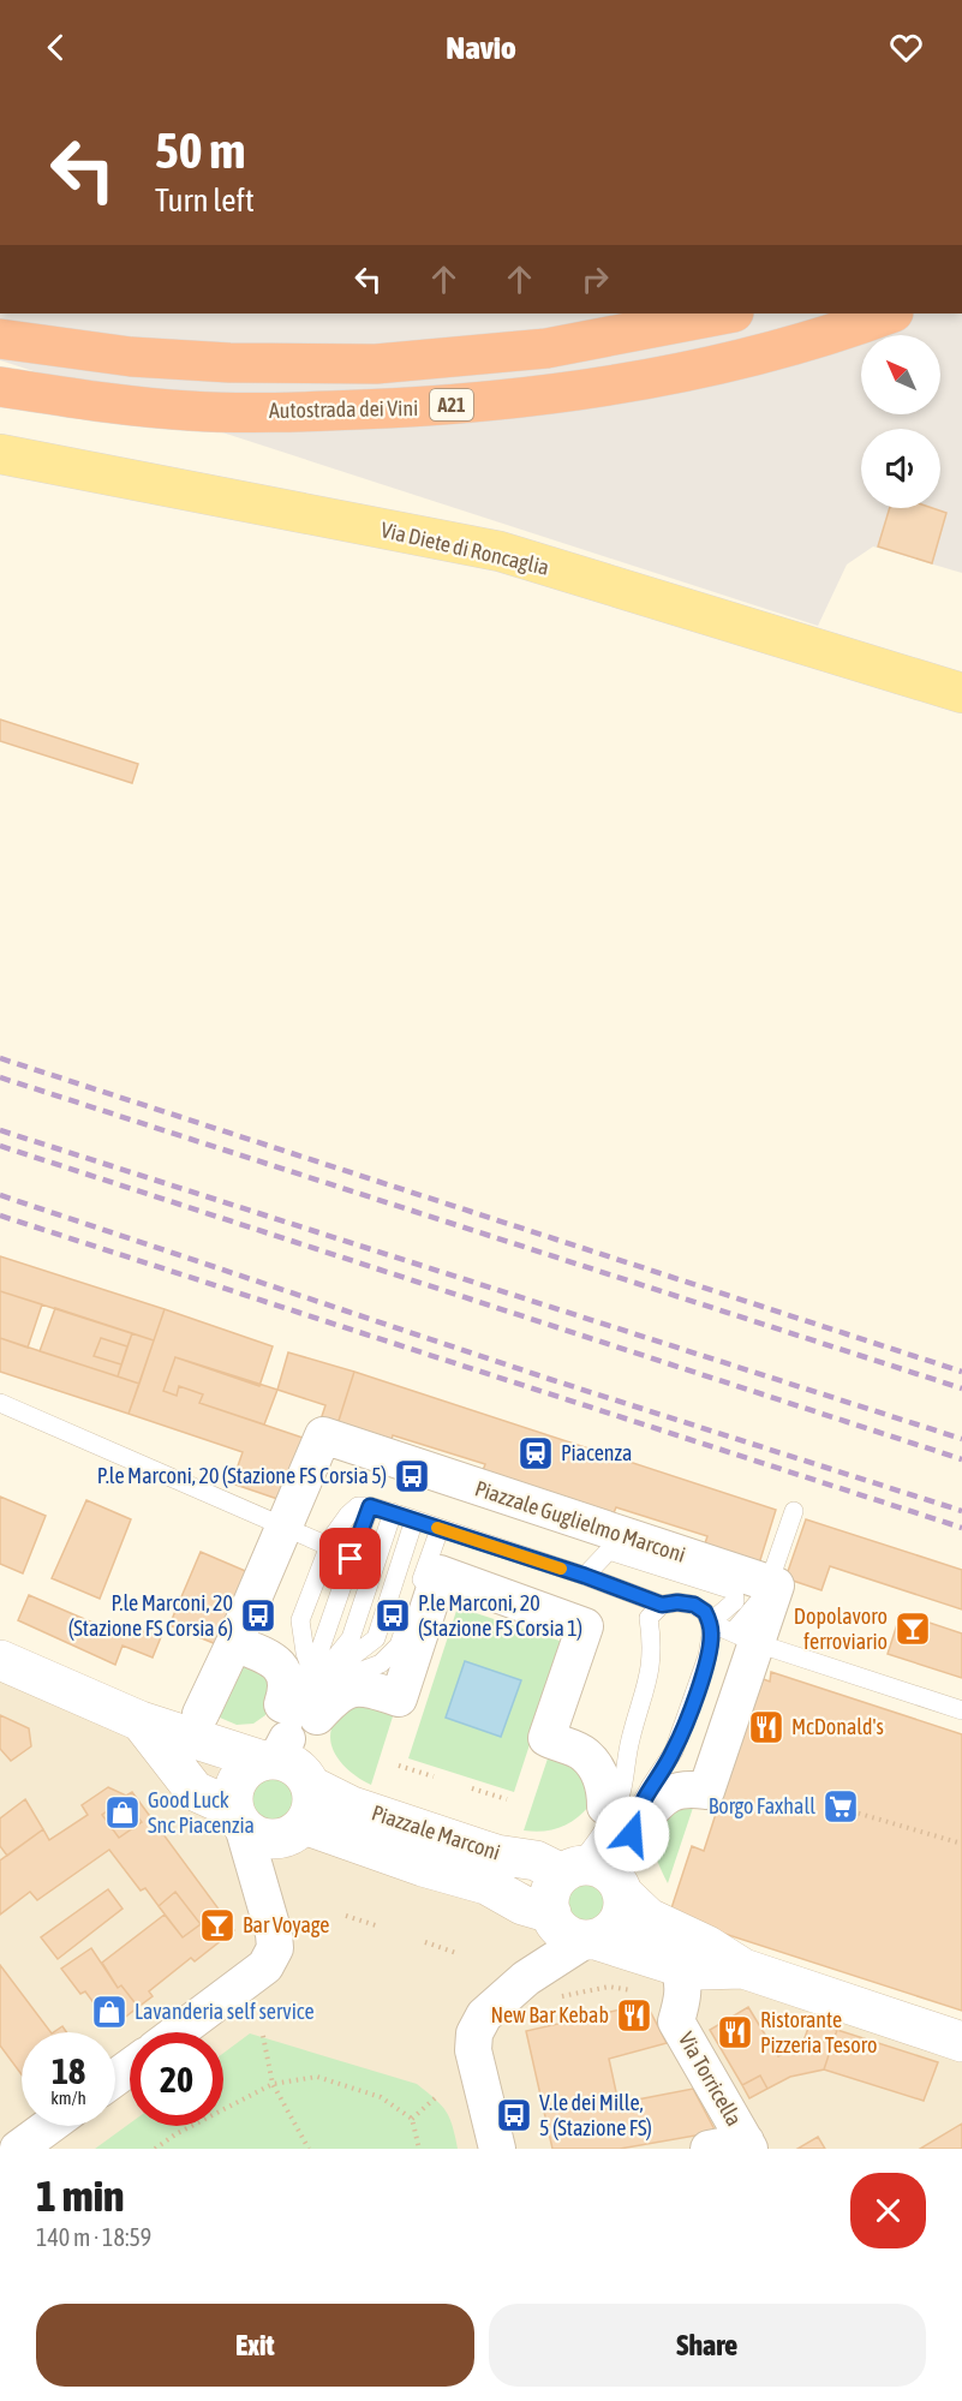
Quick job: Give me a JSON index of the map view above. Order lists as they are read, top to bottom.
{
  "streets": {
    "highway": ["A21", "Autostrada dei Vini"],
    "main road": ["Via Diete di Roncaglia", "Piazzale Marconi"],
    "street": ["Piazzale Guglielmo Marconi", "Via Torricella"]
  },
  "crossings": [
    ["Piazzale Marconi", "Via Torricella"]
  ],
  "places": {
    "station": ["Piacenza"],
    "bus stop": [
      "P.le Marconi, 20 (Stazione FS Corsia 5)",
      "P.le Marconi, 20 (Stazione FS Corsia 6)",
      "P.le Marconi, 20 (Stazione FS Corsia 1)",
      "V.le dei Mille, 5 (Stazione FS)"
    ],
    "bar": ["Dopolavoro ferroviario", "Bar Voyage"],
    "restaurant": ["McDonald's", "New Bar Kebab", "Ristorante Pizzeria Tesoro"],
    "supermarket": ["Borgo Faxhall"],
    "shop": ["Good Luck Snc Piacenzia", "Lavanderia self service"]
  },
  "north": "top left",
  "page": {
    "header": "Navio",
    "turn": ["50 m", "Turn left"],
    "speed": "18 km/h",
    "limit": "20",
    "heading": ["1 min", "140 m · 18:59"],
    "buttons": ["Exit", "Share"]
  }
}
